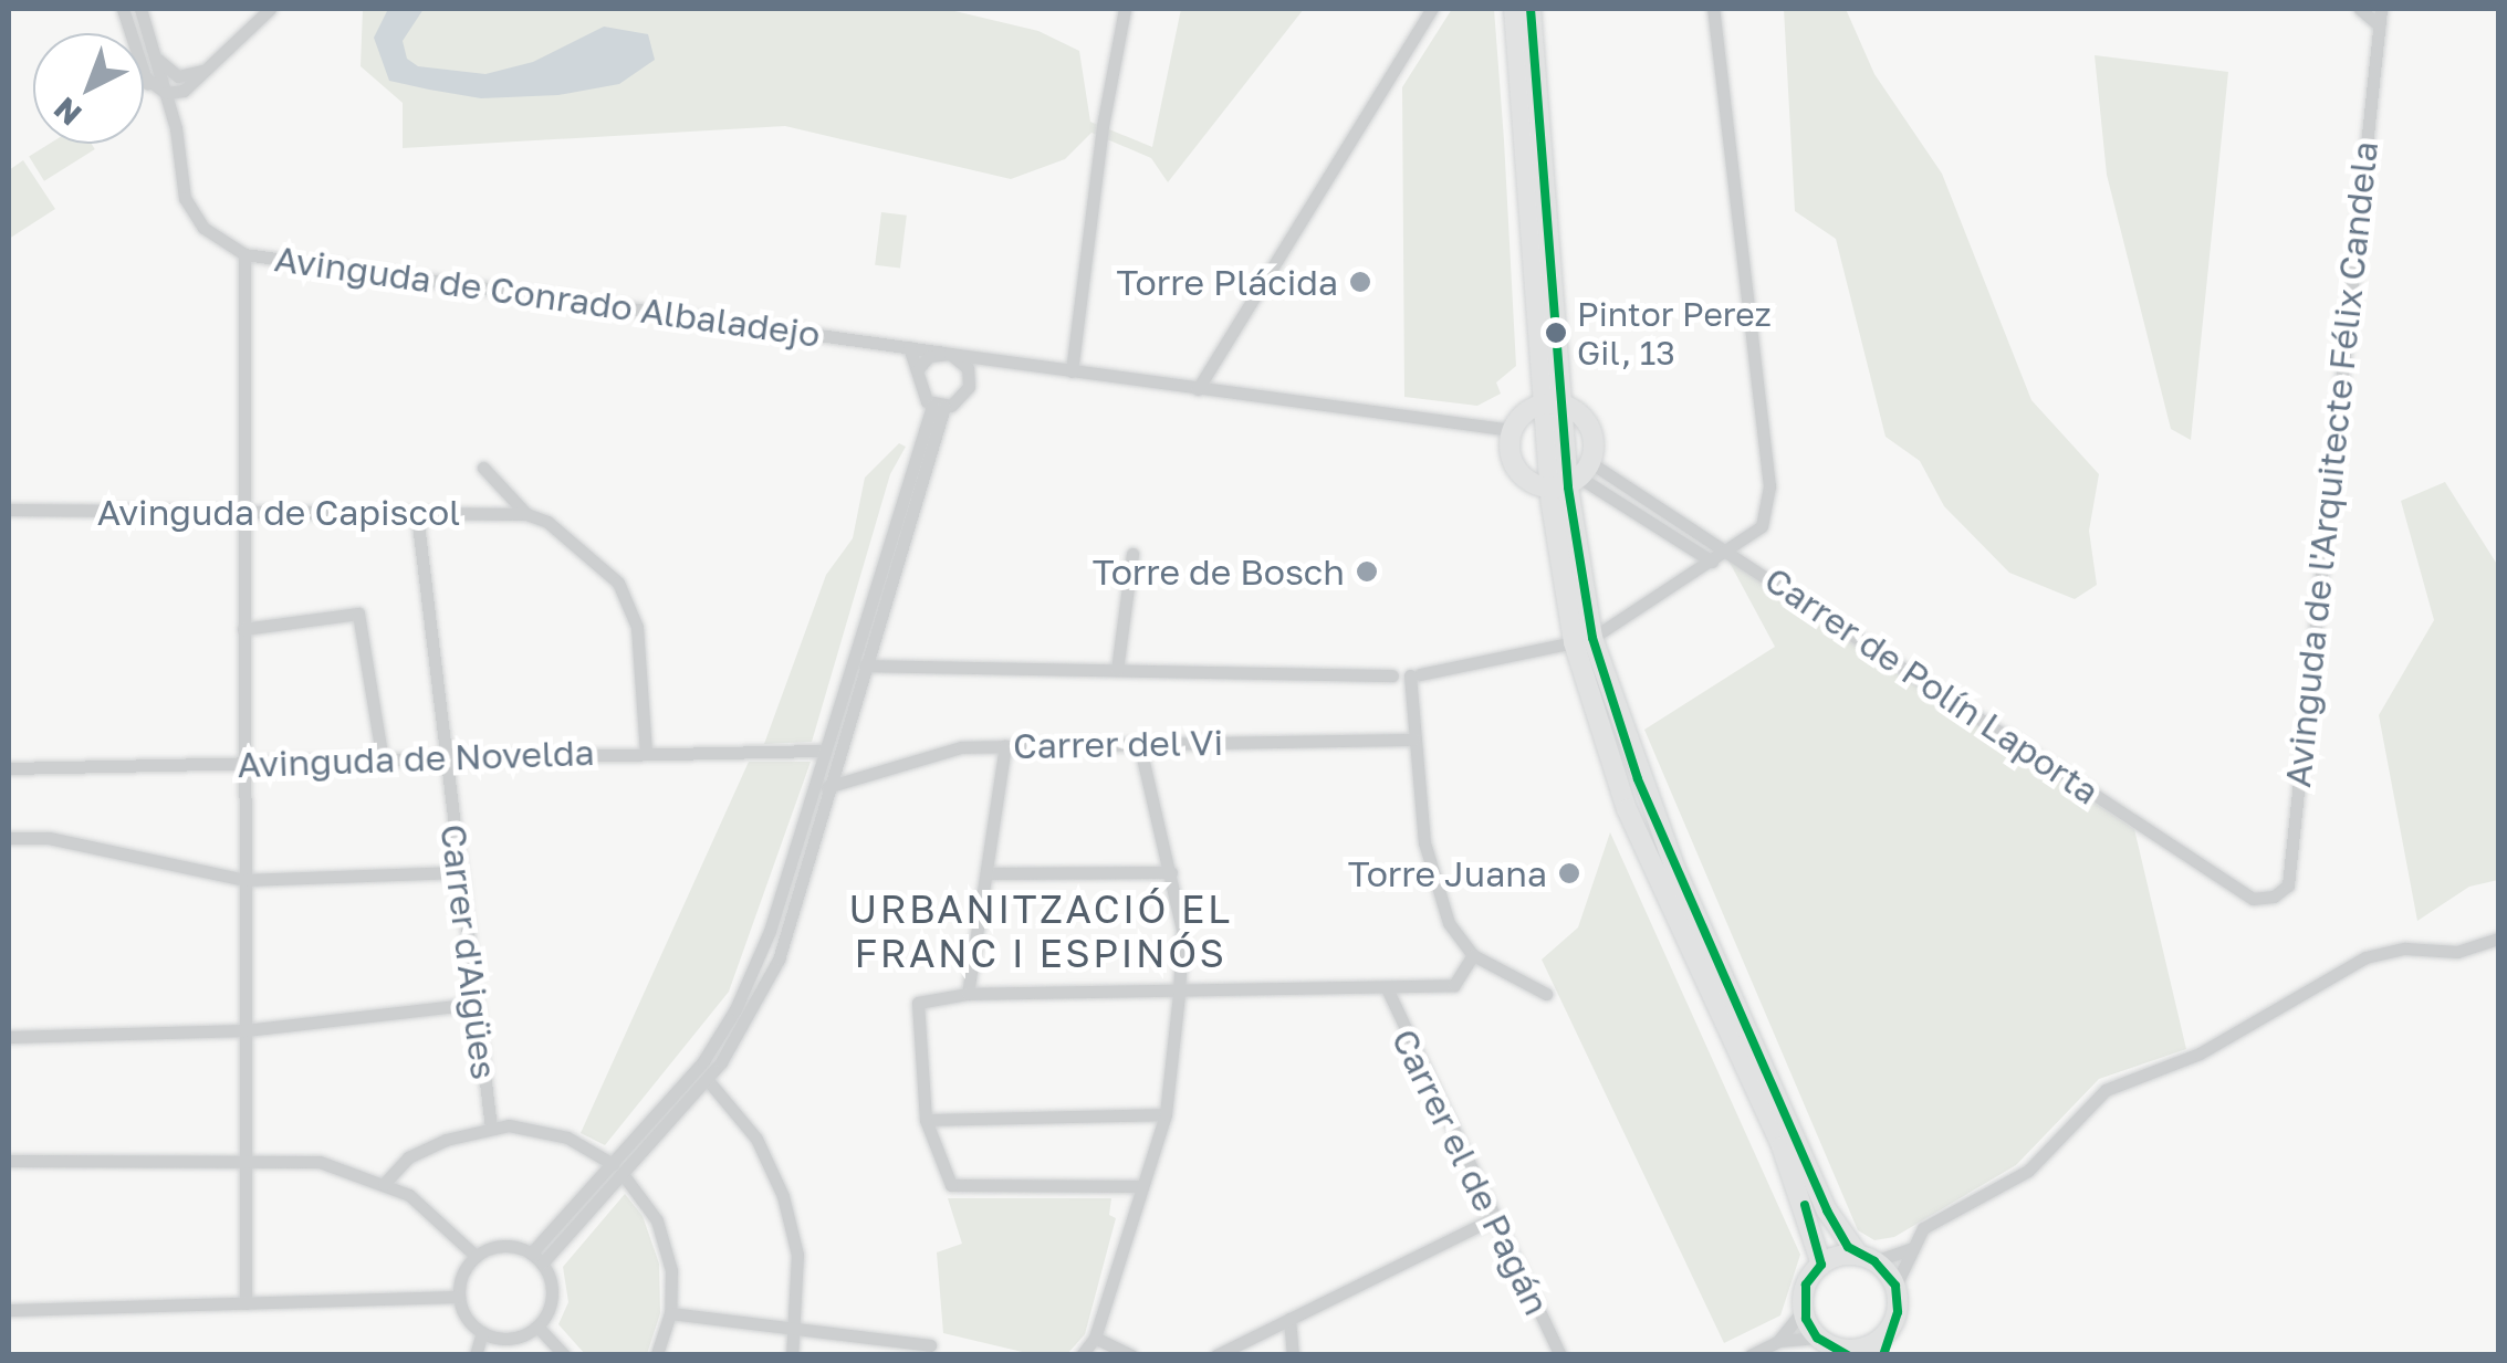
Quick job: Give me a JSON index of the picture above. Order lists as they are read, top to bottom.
{
  "streets": {
    "street": [
      "Avinguda de Conrado Albaladejo",
      "Avinguda de l'Arquitecte Félix Candela",
      "Avinguda de Capiscol",
      "Carrer de Polín Laporta",
      "Carrer del Vi",
      "Avinguda de Novelda",
      "Carrer d'Aigües",
      "Carrer el de Pagán"
    ]
  },
  "crossings": [
    ["Avinguda de Conrado Albaladejo", "Avinguda de Capiscol"],
    ["Avinguda de Conrado Albaladejo", "Avinguda de Novelda"],
    ["Avinguda de l'Arquitecte Félix Candela", "Carrer de Polín Laporta"],
    ["Avinguda de Capiscol", "Avinguda de Novelda"],
    ["Avinguda de Capiscol", "Carrer d'Aigües"],
    ["Avinguda de Novelda", "Carrer d'Aigües"]
  ],
  "districts": ["URBANITZACIÓ EL FRANC I ESPINÓS"],
  "places": [
    "Torre Plácida",
    "Pintor Perez Gil, 13",
    "Torre de Bosch",
    "Torre Juana"
  ],
  "north": "bottom left"
}
